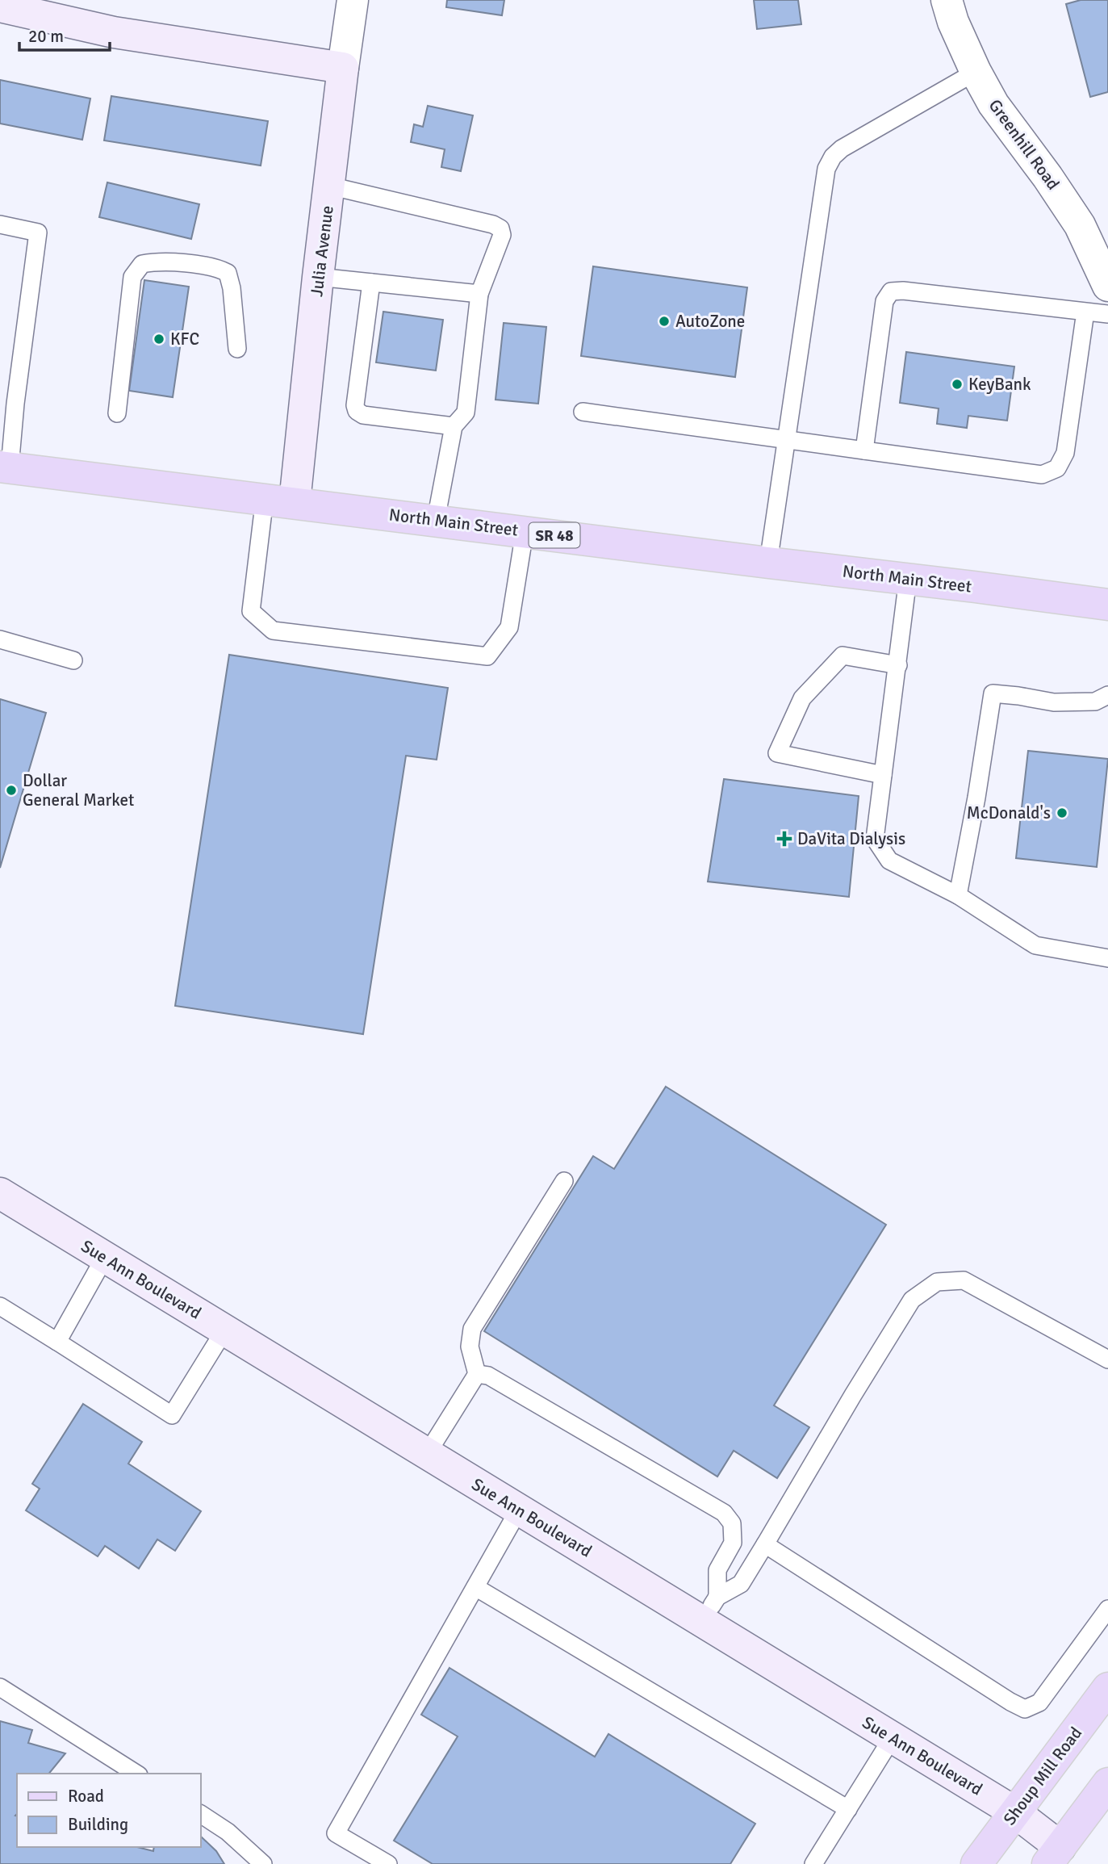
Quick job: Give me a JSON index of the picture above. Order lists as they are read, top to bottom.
{
  "streets": {
    "main road": ["North Main Street", "SR 48", "Shoup Mill Road"],
    "street": ["Greenhill Road", "Julia Avenue", "Sue Ann Boulevard"]
  },
  "crossings": [
    ["Julia Avenue", "North Main Street"],
    ["Sue Ann Boulevard", "Shoup Mill Road"]
  ],
  "places": {
    "other": [
      "AutoZone",
      "KFC",
      "KeyBank",
      "Dollar General Market",
      "McDonald's"
    ],
    "health": ["DaVita Dialysis"]
  },
  "legend": ["Road", "Building"],
  "scale_bar": "20 m"
}
